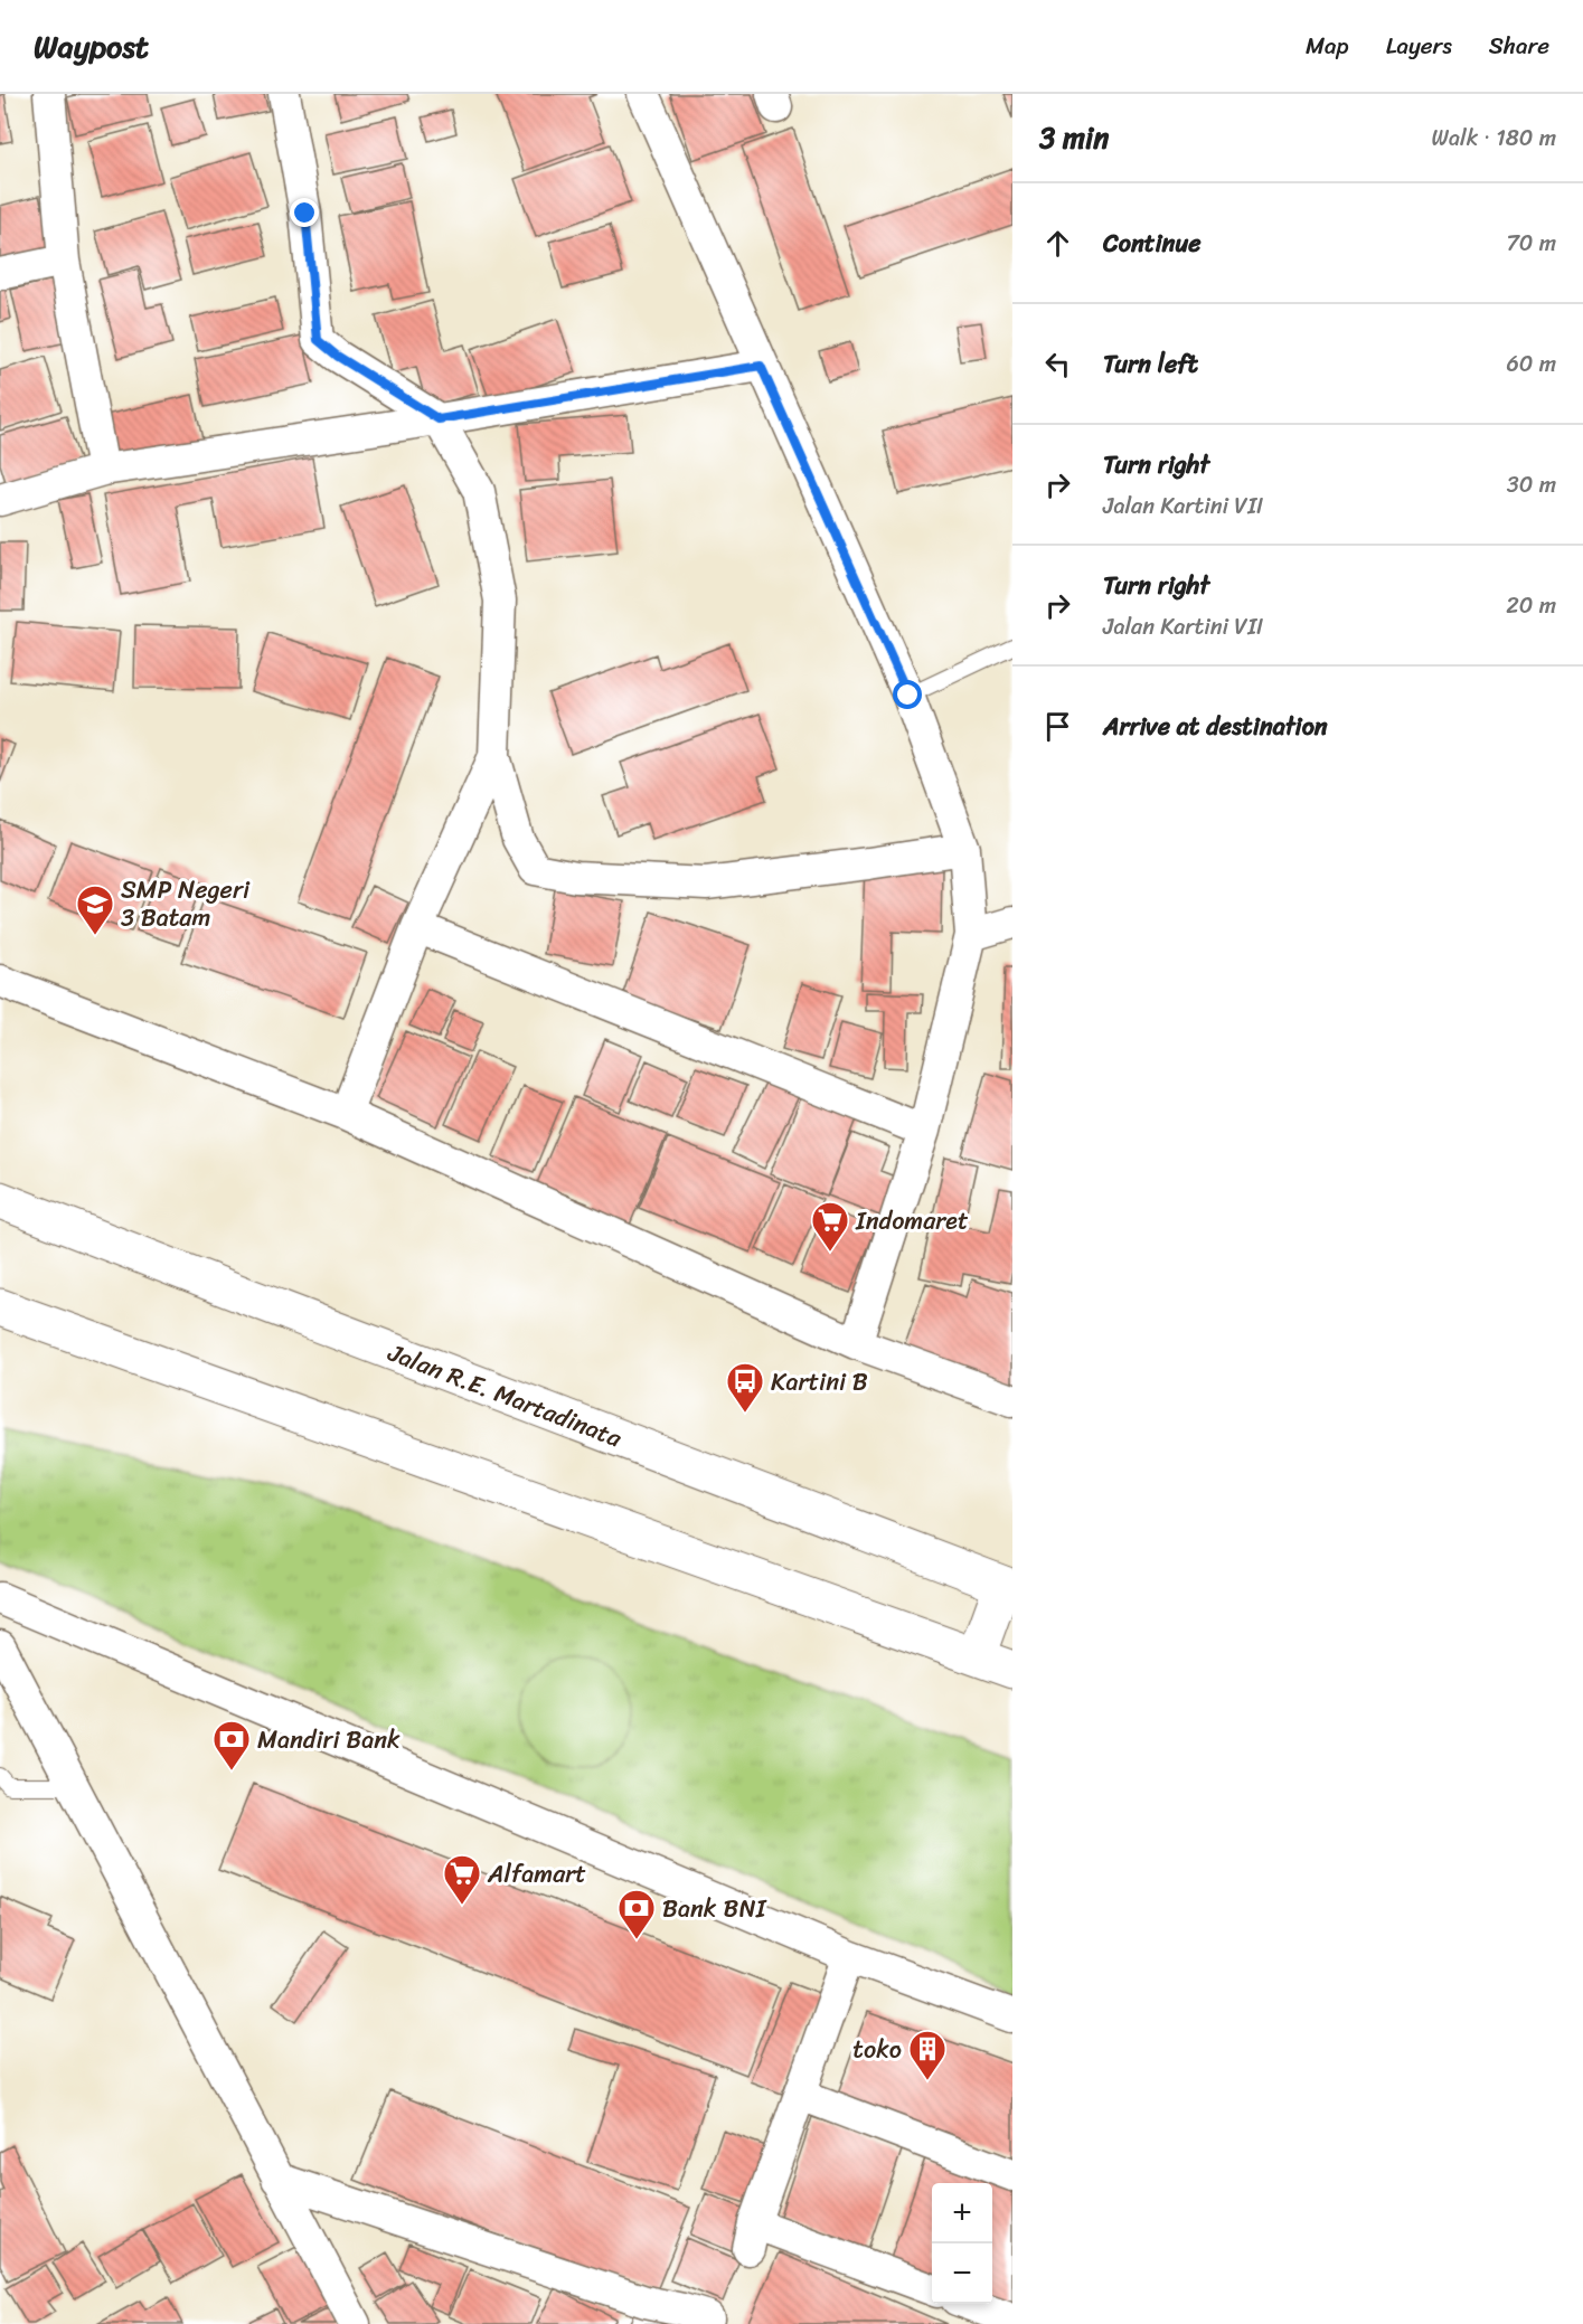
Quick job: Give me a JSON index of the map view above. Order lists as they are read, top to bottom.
{
  "streets": {
    "highway": ["Jalan R.E. Martadinata"]
  },
  "places": {
    "school or university": ["SMP Negeri 3 Batam"],
    "supermarket": ["Indomaret", "Alfamart"],
    "bus stop": ["Kartini B"],
    "bank": ["Mandiri Bank", "Bank BNI"],
    "building": ["toko"]
  },
  "page": {
    "header": "Waypost",
    "nav": ["Map", "Layers", "Share"],
    "heading": ["3 min", "Walk · 180 m"],
    "list": [
      ["Continue", "70 m"],
      ["Turn left", "60 m"],
      ["Turn right", "Jalan Kartini VII", "30 m"],
      ["Turn right", "Jalan Kartini VII", "20 m"],
      "Arrive at destination"
    ],
    "map_buttons": ["+", "−"]
  }
}
